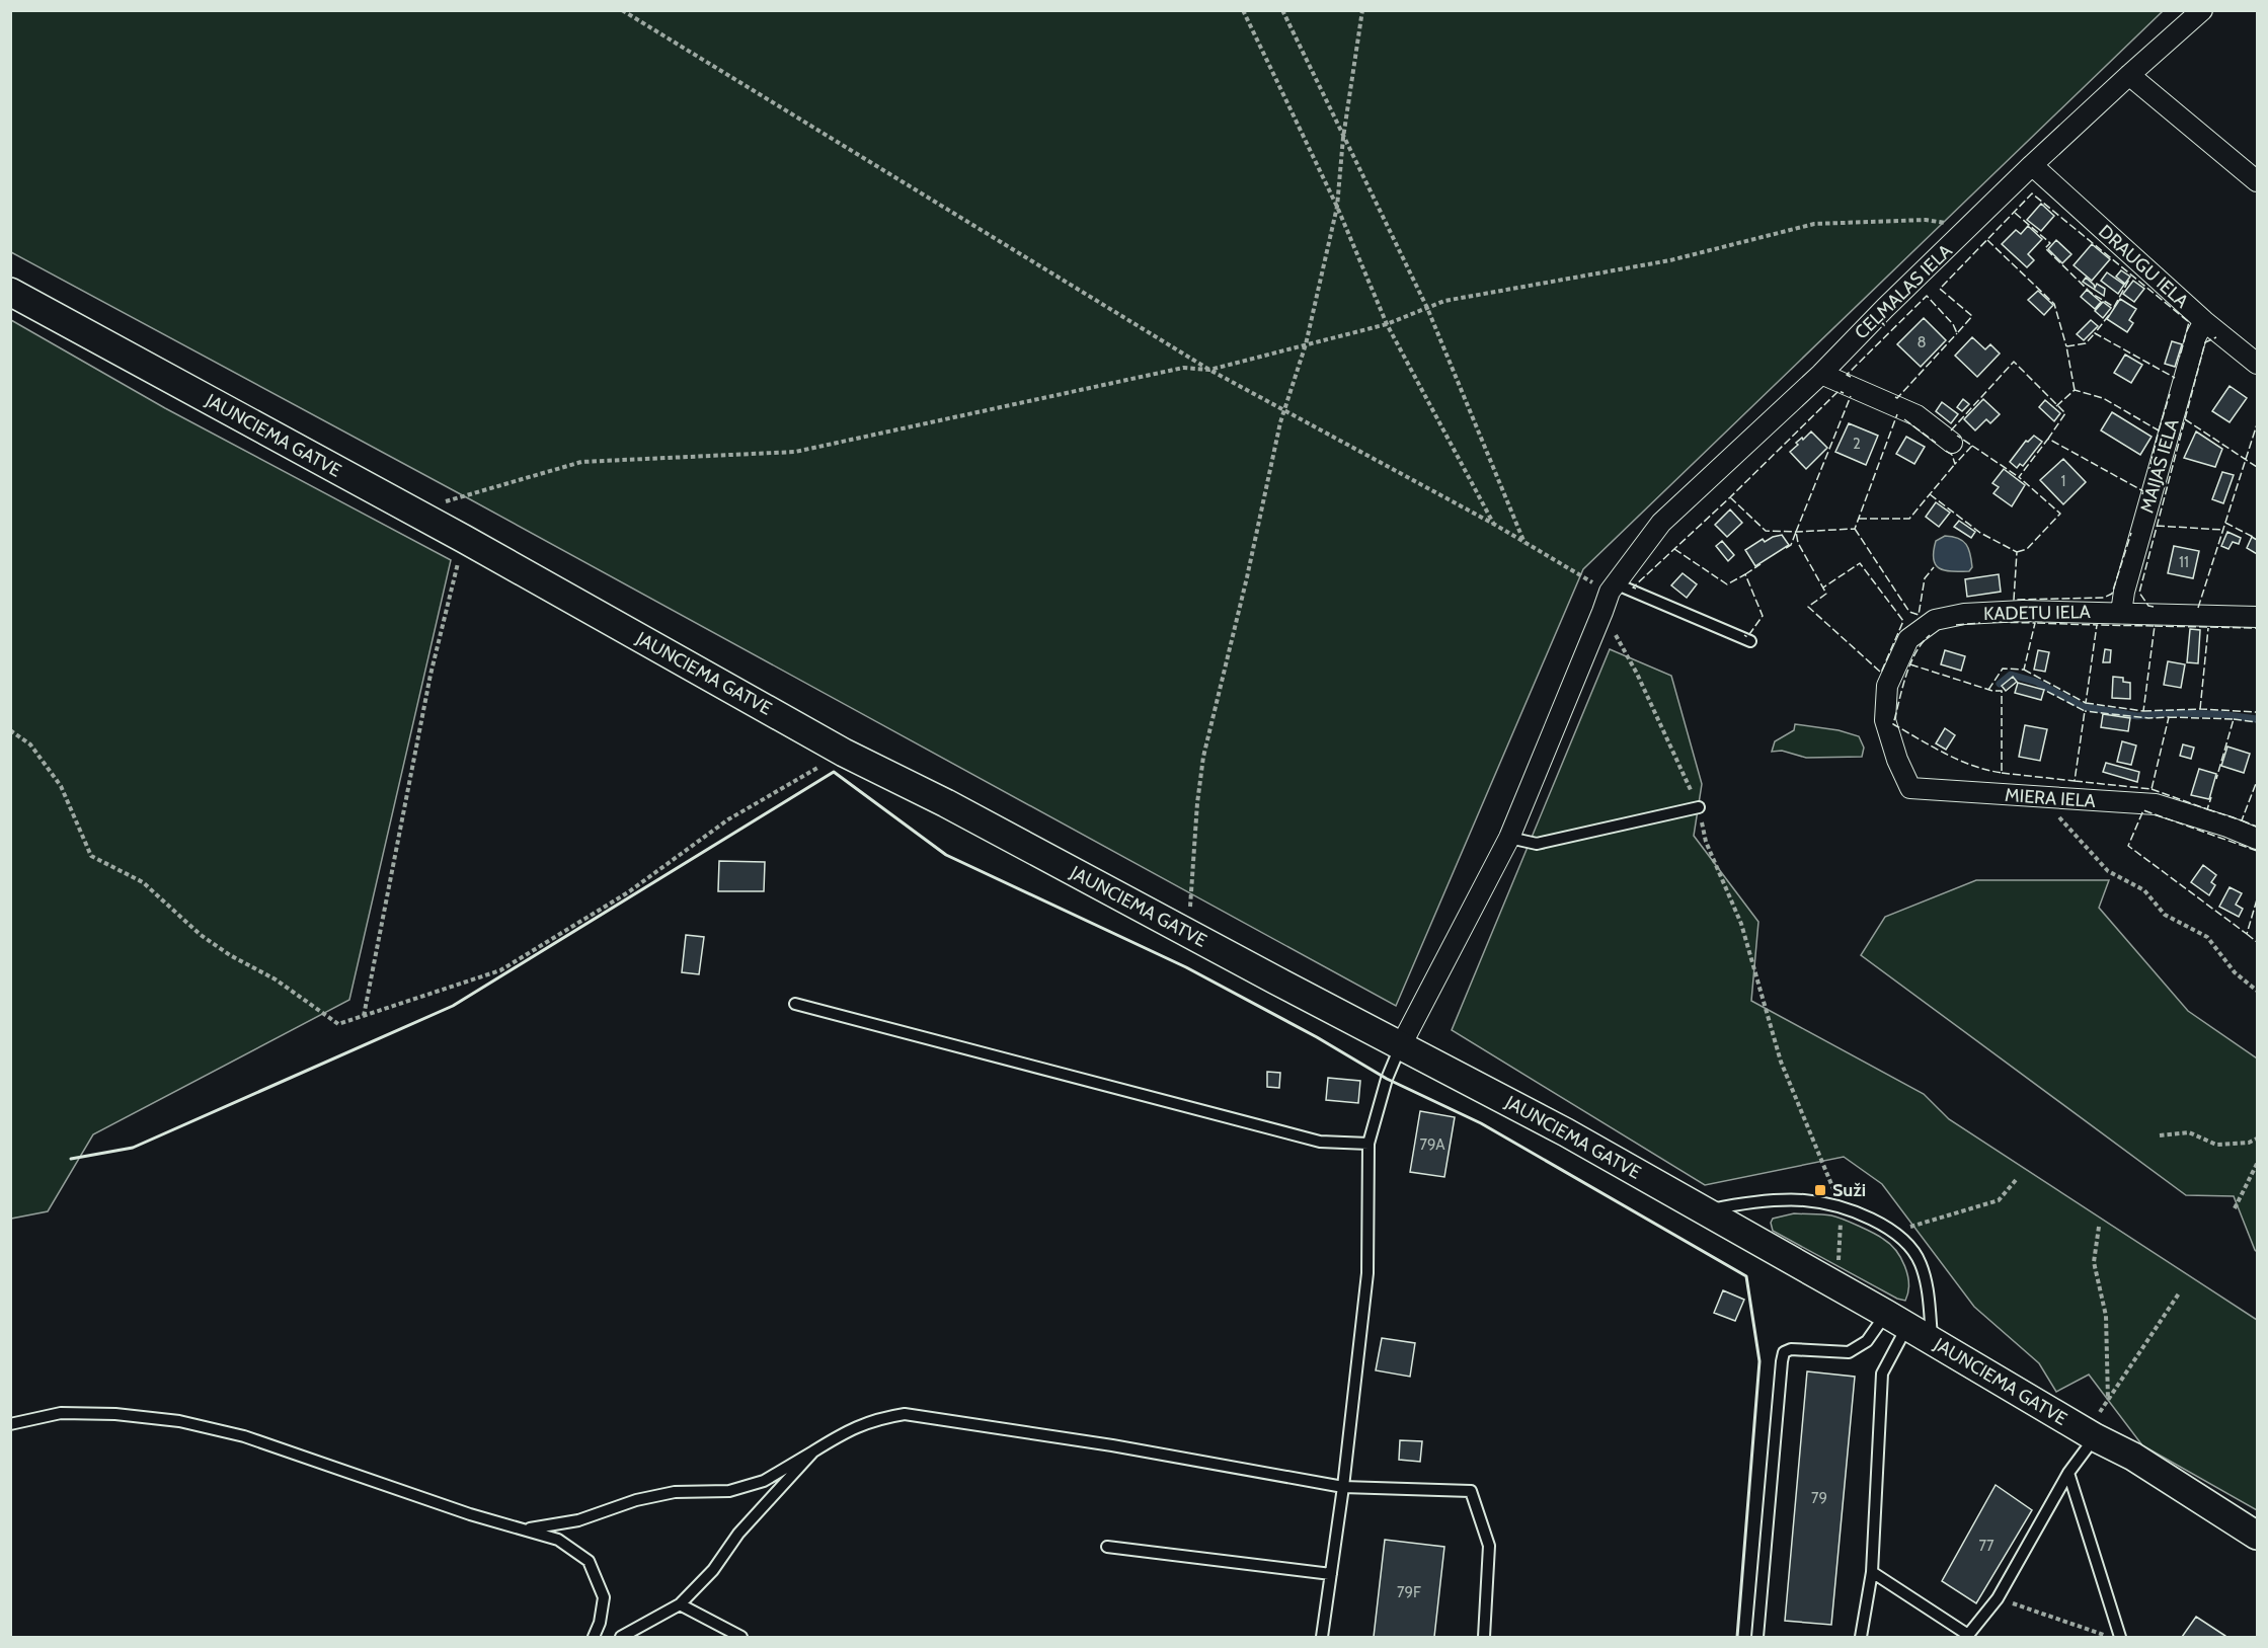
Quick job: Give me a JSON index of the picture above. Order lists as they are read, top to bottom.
{
  "streets": {
    "main road": ["JAUNCIEMA GATVE"],
    "street": [
      "DRAUGU IELA",
      "CEĻMALAS IELA",
      "MAIJAS IELA",
      "KADETU IELA",
      "MIERA IELA"
    ]
  },
  "crossings": [
    ["DRAUGU IELA", "CEĻMALAS IELA"],
    ["DRAUGU IELA", "MAIJAS IELA"],
    ["CEĻMALAS IELA", "JAUNCIEMA GATVE"],
    ["MAIJAS IELA", "KADETU IELA"],
    ["KADETU IELA", "MIERA IELA"]
  ],
  "places": {
    "transit": ["Suži"]
  },
  "house_numbers": [
    "8",
    "2",
    "1",
    "11",
    "79A",
    "79",
    "77",
    "79F"
  ]
}
